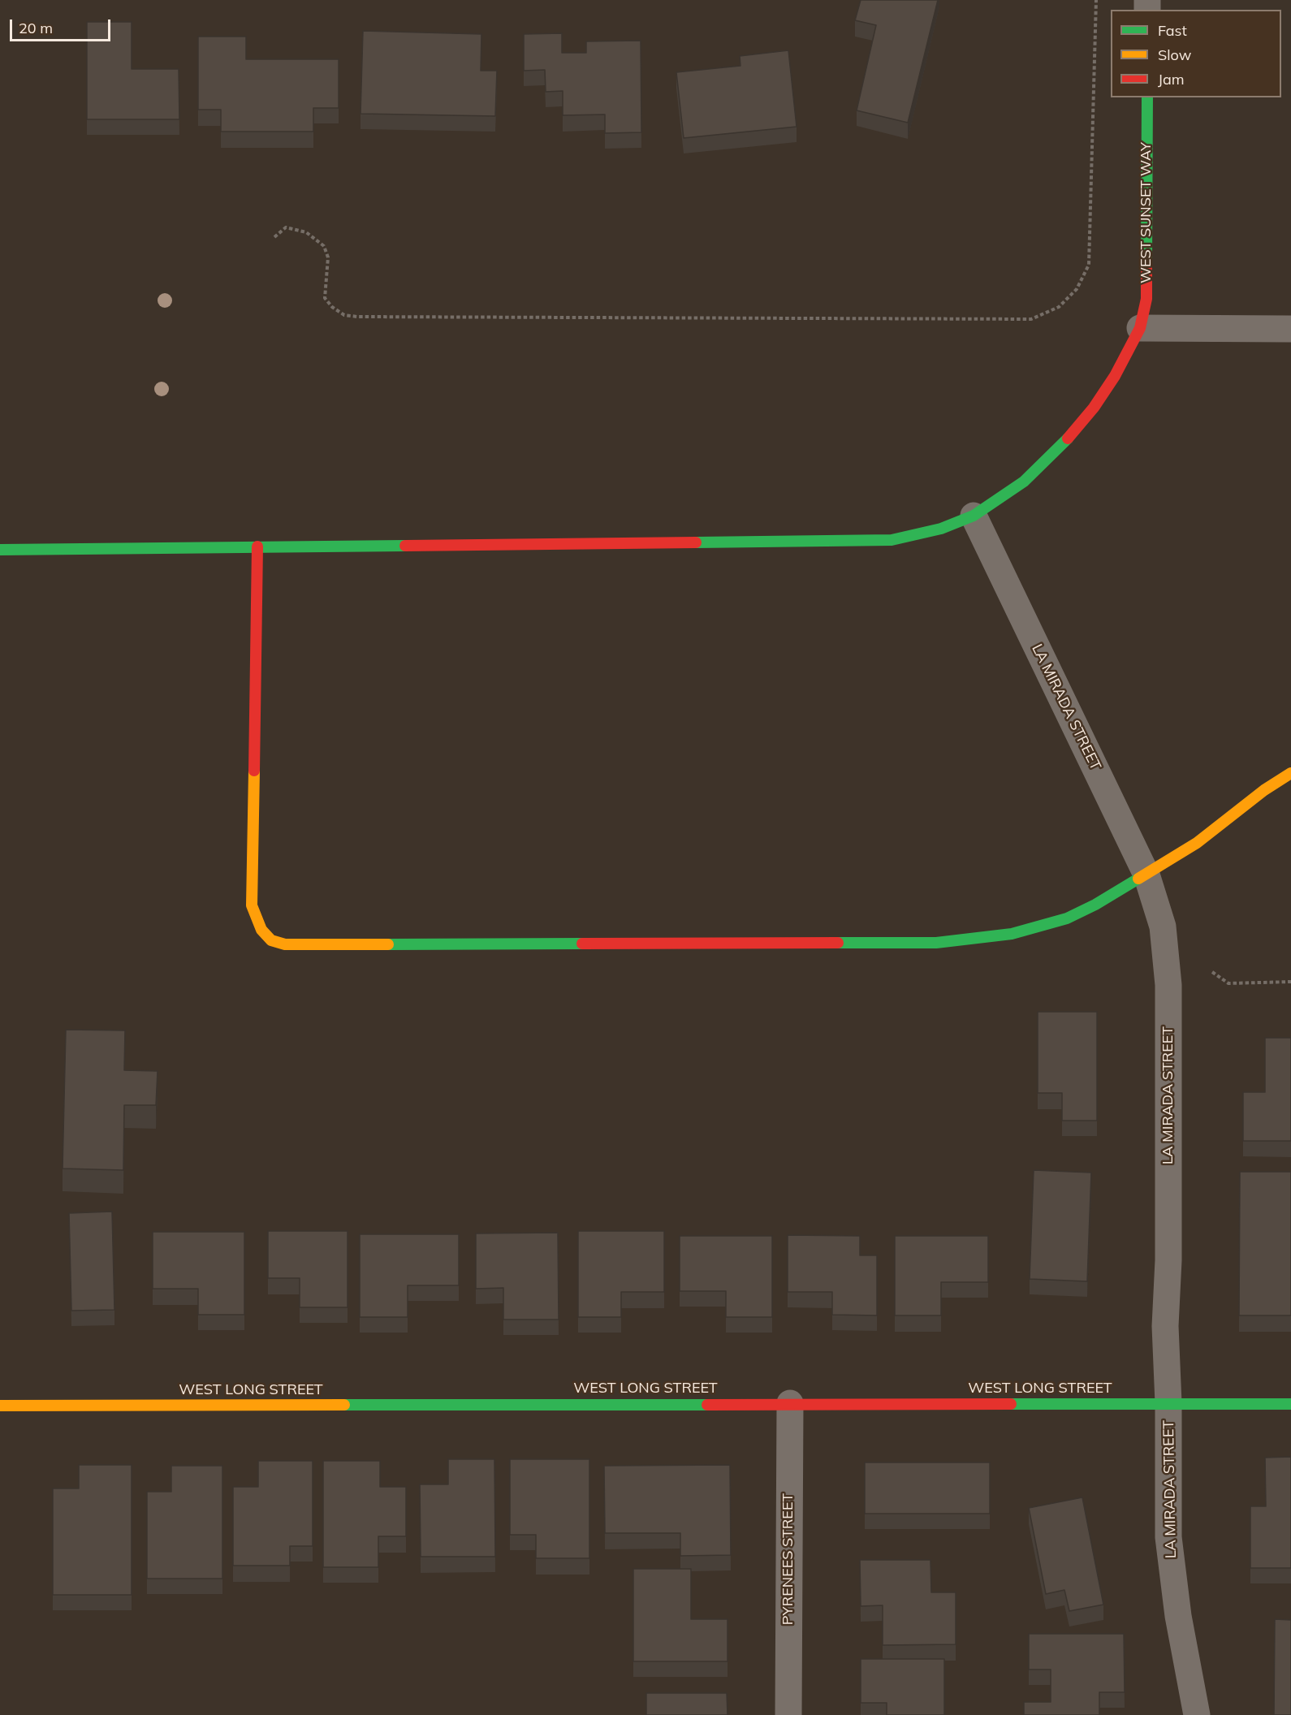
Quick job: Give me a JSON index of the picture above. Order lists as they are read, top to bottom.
{
  "streets": {
    "street": [
      "WEST SUNSET WAY",
      "LA MIRADA STREET",
      "WEST LONG STREET",
      "PYRENEES STREET"
    ]
  },
  "crossings": [
    ["WEST SUNSET WAY", "LA MIRADA STREET"],
    ["LA MIRADA STREET", "WEST LONG STREET"],
    ["WEST LONG STREET", "PYRENEES STREET"]
  ],
  "legend": ["Fast", "Slow", "Jam"],
  "scale_bar": "20 m"
}
